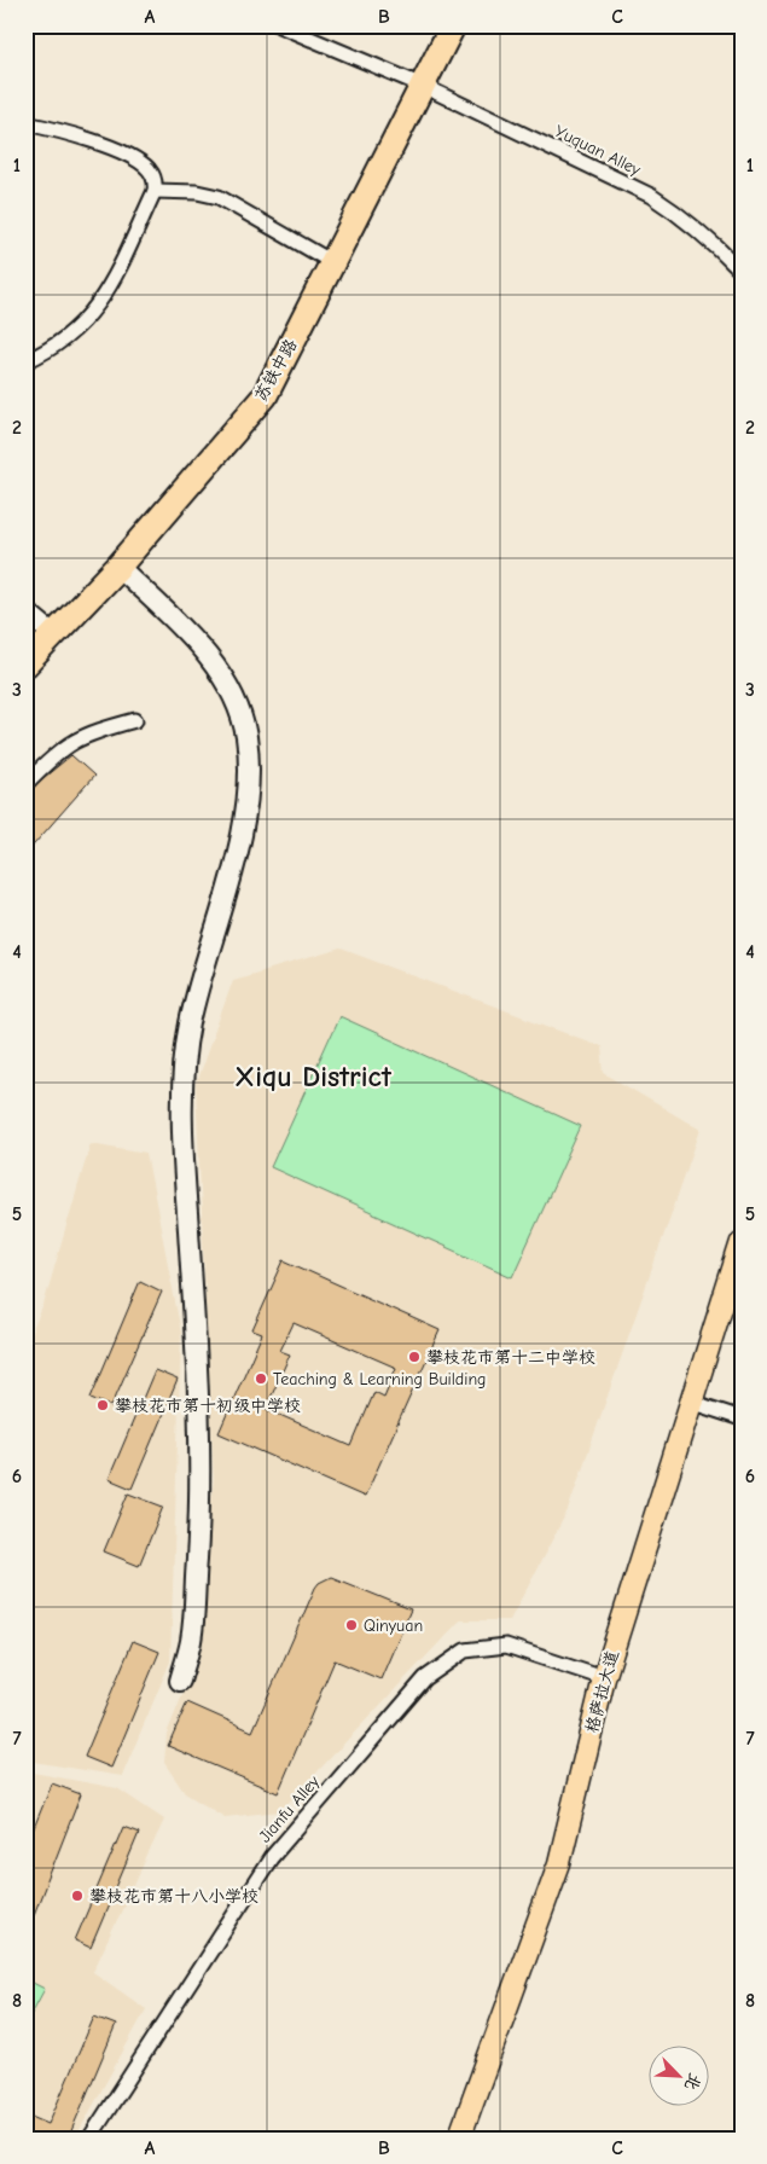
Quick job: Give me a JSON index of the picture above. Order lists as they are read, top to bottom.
{
  "streets": {
    "highway": ["苏铁中路"],
    "main road": ["格萨拉大道"],
    "street": ["Yuquan Alley", "Jianfu Alley"]
  },
  "crossings": [
    ["Yuquan Alley", "苏铁中路"],
    ["格萨拉大道", "Jianfu Alley"]
  ],
  "districts": ["Xiqu District"],
  "places": [
    "攀枝花市第十二中学校",
    "Teaching & Learning Building",
    "攀枝花市第十初级中学校",
    "Qinyuan",
    "攀枝花市第十八小学校"
  ],
  "north": "bottom right",
  "grid": {
    "columns": ["A", "B", "C"],
    "rows": [
      "1",
      "2",
      "3",
      "4",
      "5",
      "6",
      "7",
      "8"
    ]
  }
}
